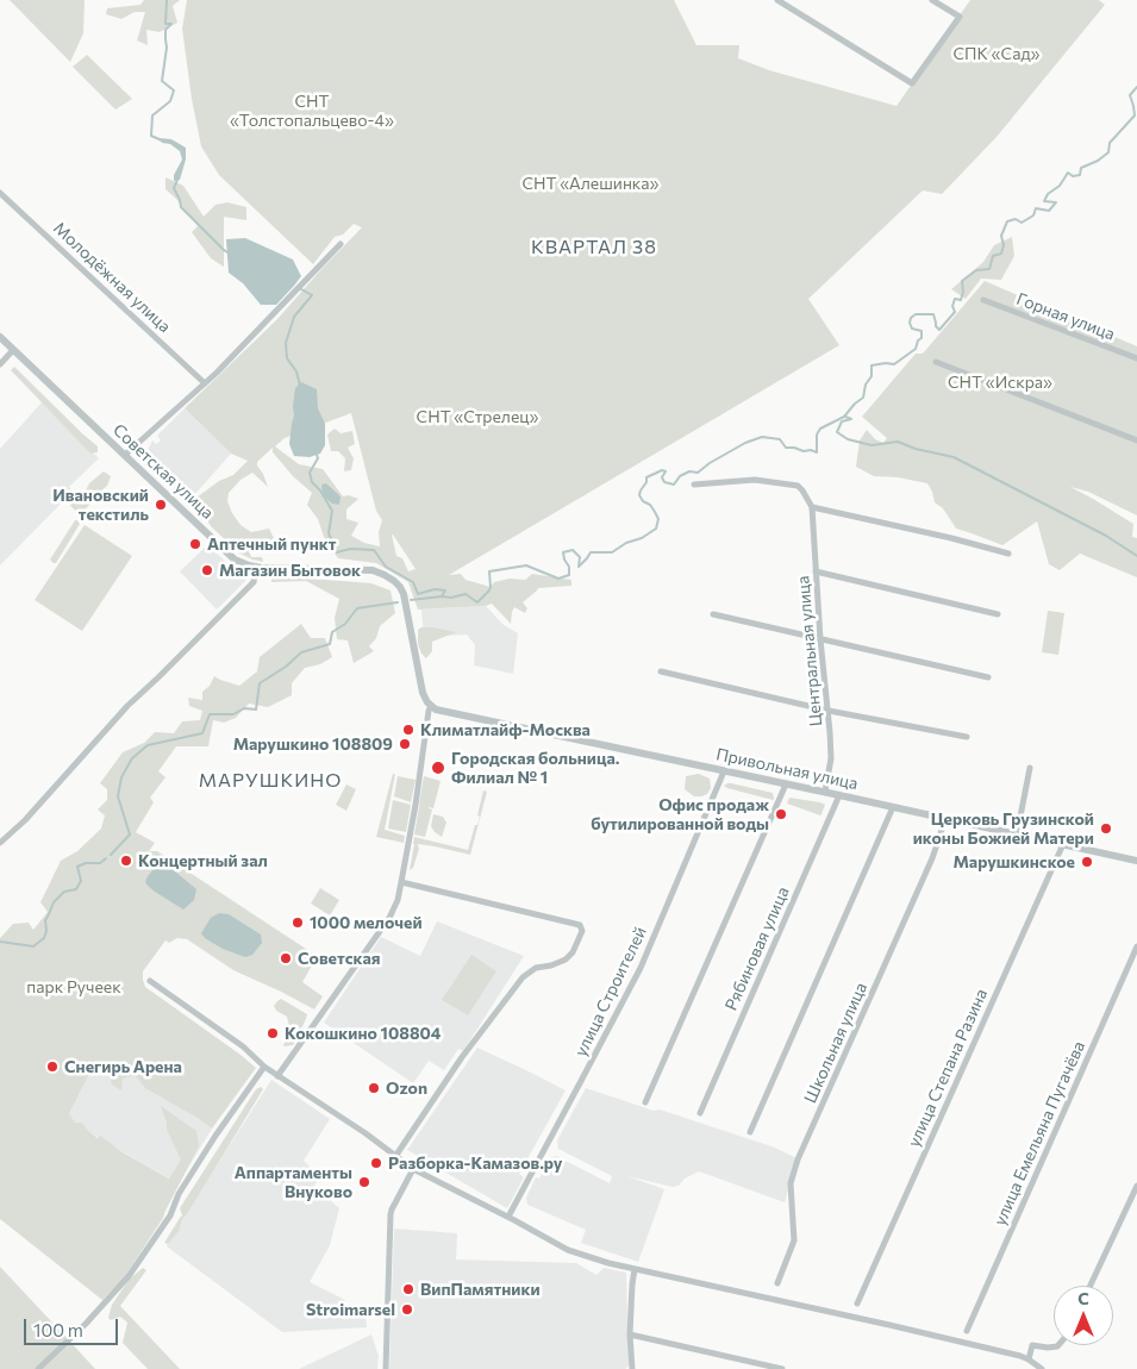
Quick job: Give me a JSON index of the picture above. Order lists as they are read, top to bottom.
{
  "streets": {
    "street": [
      "Молодёжная улица",
      "Горная улица",
      "Советская улица",
      "Центральная улица",
      "Привольная улица",
      "Рябиновая улица",
      "улица Строителей",
      "Школьная улица",
      "улица Степана Разина",
      "улица Емельяна Пугачёва"
    ]
  },
  "crossings": [
    ["Советская улица", "Привольная улица"],
    ["Центральная улица", "Привольная улица"],
    ["Привольная улица", "Рябиновая улица"],
    ["Привольная улица", "улица Строителей"],
    ["Привольная улица", "Школьная улица"],
    ["Привольная улица", "улица Степана Разина"]
  ],
  "districts": ["КВАРТАЛ 38", "МАРУШКИНО"],
  "parks": [
    "СПК «Сад»",
    "СНТ «Толстопальцево-4»",
    "СНТ «Алешинка»",
    "СНТ «Искра»",
    "СНТ «Стрелец»",
    "парк Ручеек"
  ],
  "places": [
    "Ивановский текстиль",
    "Аптечный пункт",
    "Магазин Бытовок",
    "Климатлайф-Москва",
    "Марушкино 108809",
    "Городская больница. Филиал № 1",
    "Офис продаж бутилированной воды",
    "Церковь Грузинской иконы Божией Матери",
    "Концертный зал",
    "Марушкинское",
    "1000 мелочей",
    "Советская",
    "Кокошкино 108804",
    "Снегирь Арена",
    "Ozon",
    "Разборка-Камазов.ру",
    "Аппартаменты Внуково",
    "ВипПамятники",
    "Stroimarsel"
  ],
  "scale_bar": "100 m",
  "north": "top"
}
